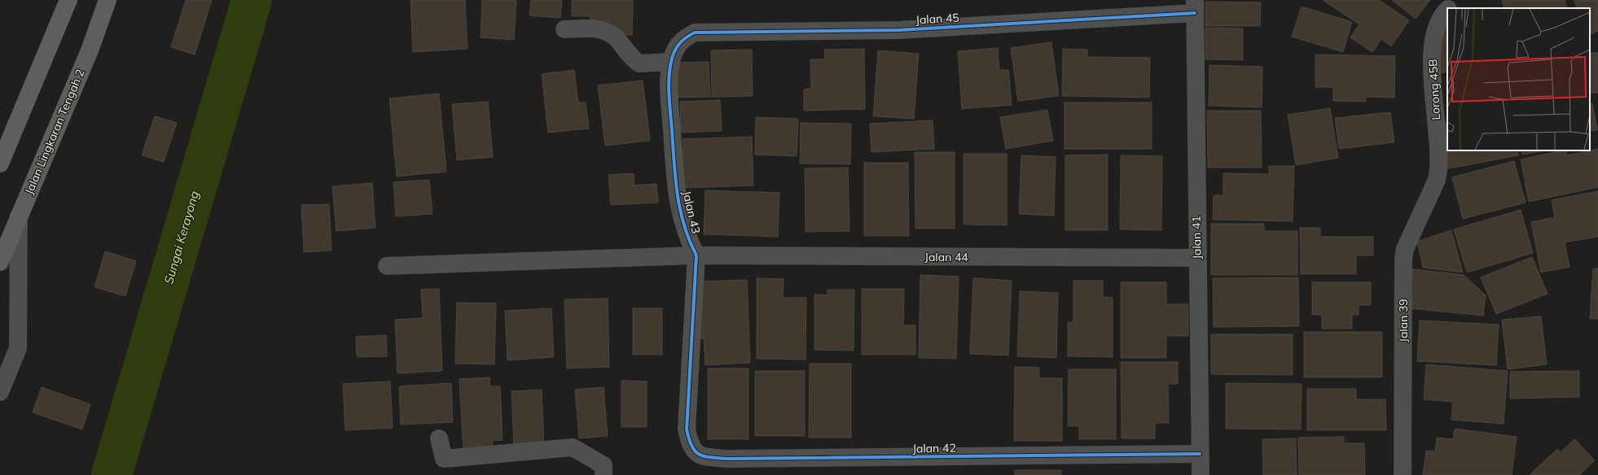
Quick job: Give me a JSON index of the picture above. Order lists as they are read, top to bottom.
{
  "streets": {
    "highway": ["Jalan Lingkaran Tengah 2"],
    "street": [
      "Jalan 45",
      "Lorong 45B",
      "Jalan 43",
      "Jalan 41",
      "Jalan 44",
      "Jalan 39",
      "Jalan 42"
    ]
  },
  "crossings": [
    ["Jalan 45", "Jalan 43"],
    ["Jalan 45", "Jalan 41"],
    ["Lorong 45B", "Jalan 39"],
    ["Jalan 43", "Jalan 44"],
    ["Jalan 43", "Jalan 42"],
    ["Jalan 41", "Jalan 44"],
    ["Jalan 41", "Jalan 42"],
    ["Jalan 44", "Jalan 42"]
  ],
  "water": ["Sungai Kerayong"]
}
